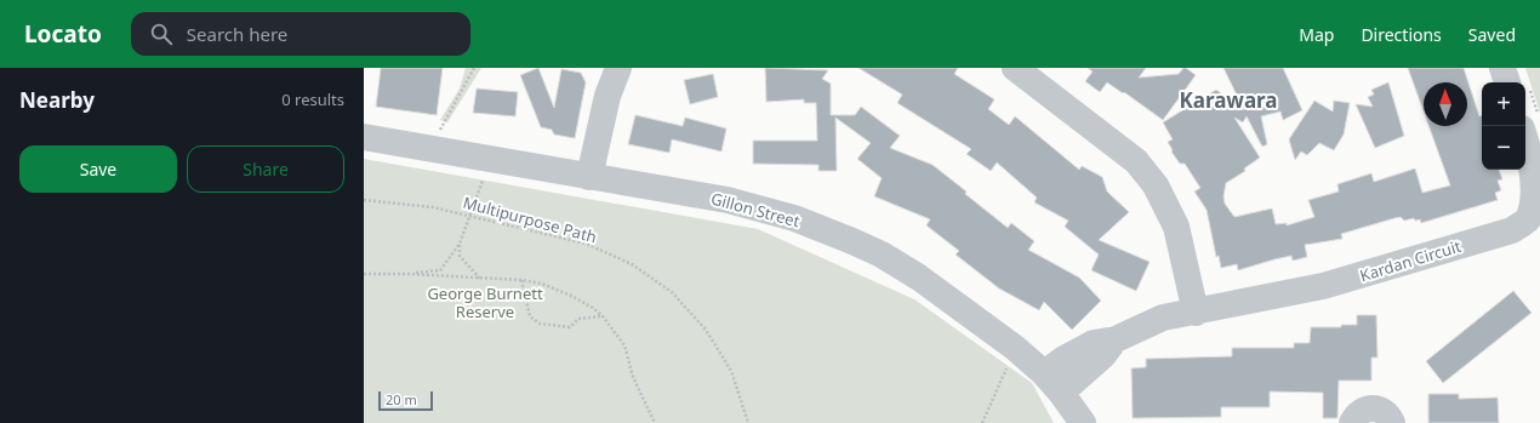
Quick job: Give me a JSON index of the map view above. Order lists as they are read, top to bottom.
{
  "streets": {
    "street": ["Gillon Street", "Kardan Circuit"],
    "path": ["Multipurpose Path"]
  },
  "crossings": [
    ["Gillon Street", "Kardan Circuit"]
  ],
  "districts": ["Karawara"],
  "parks": ["George Burnett Reserve"],
  "scale_bar": "20 m",
  "north": "top",
  "page": {
    "header": "Locato",
    "search": "Search here",
    "nav": ["Map", "Directions", "Saved"],
    "heading": ["Nearby", "0 results"],
    "map_buttons": ["+", "−"],
    "buttons": ["Save", "Share"],
    "scale": "20 m"
  }
}
